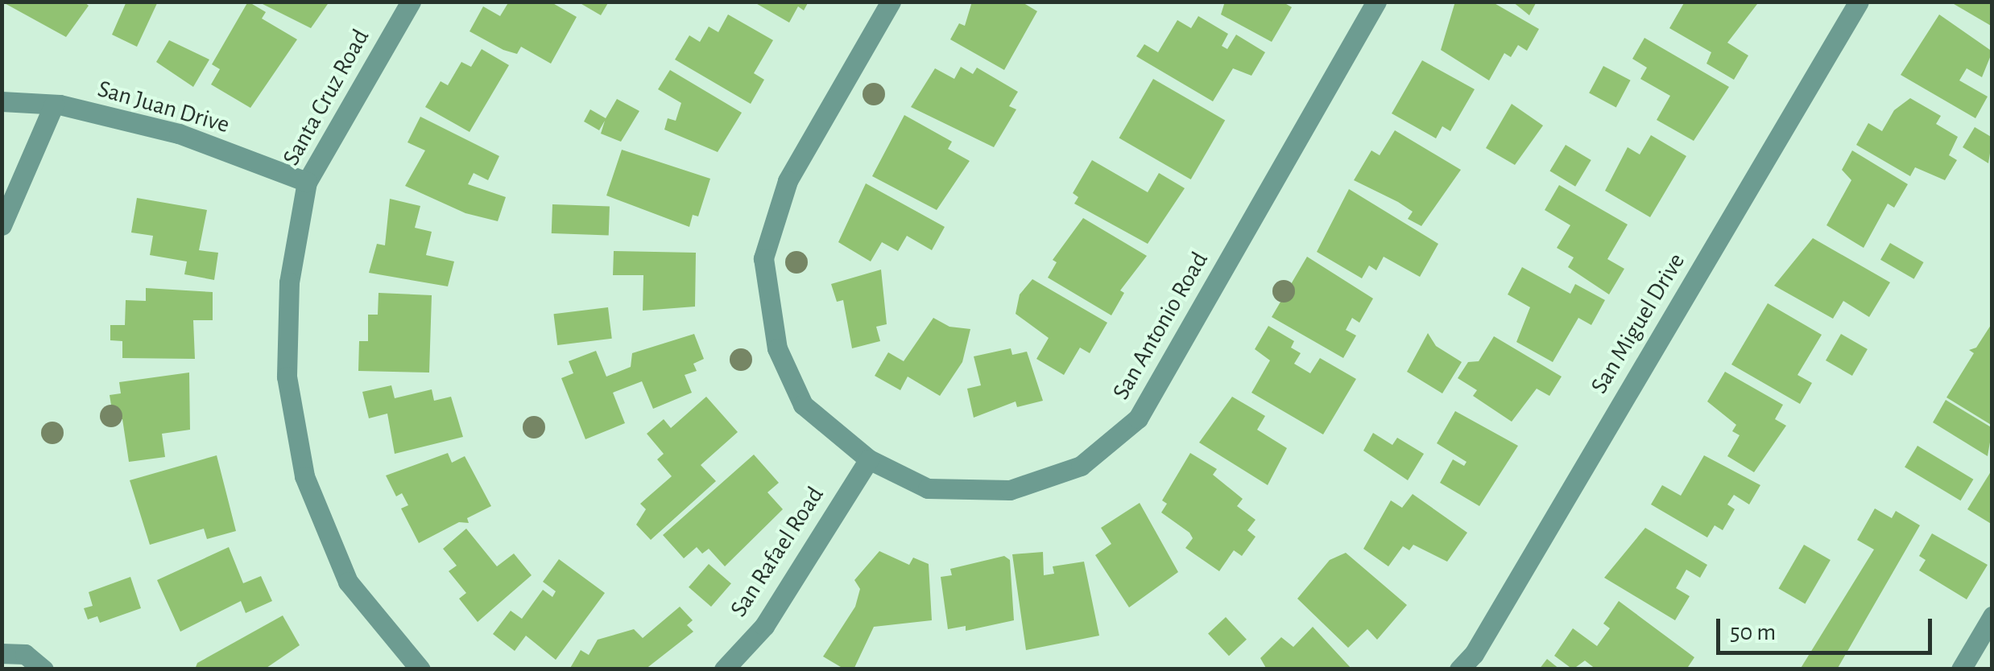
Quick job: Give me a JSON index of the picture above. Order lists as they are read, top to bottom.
{
  "streets": {
    "street": [
      "Santa Cruz Road",
      "San Juan Drive",
      "San Miguel Drive",
      "San Antonio Road",
      "San Rafael Road"
    ]
  },
  "crossings": [
    ["Santa Cruz Road", "San Juan Drive"],
    ["San Antonio Road", "San Rafael Road"]
  ],
  "scale_bar": "50 m"
}
